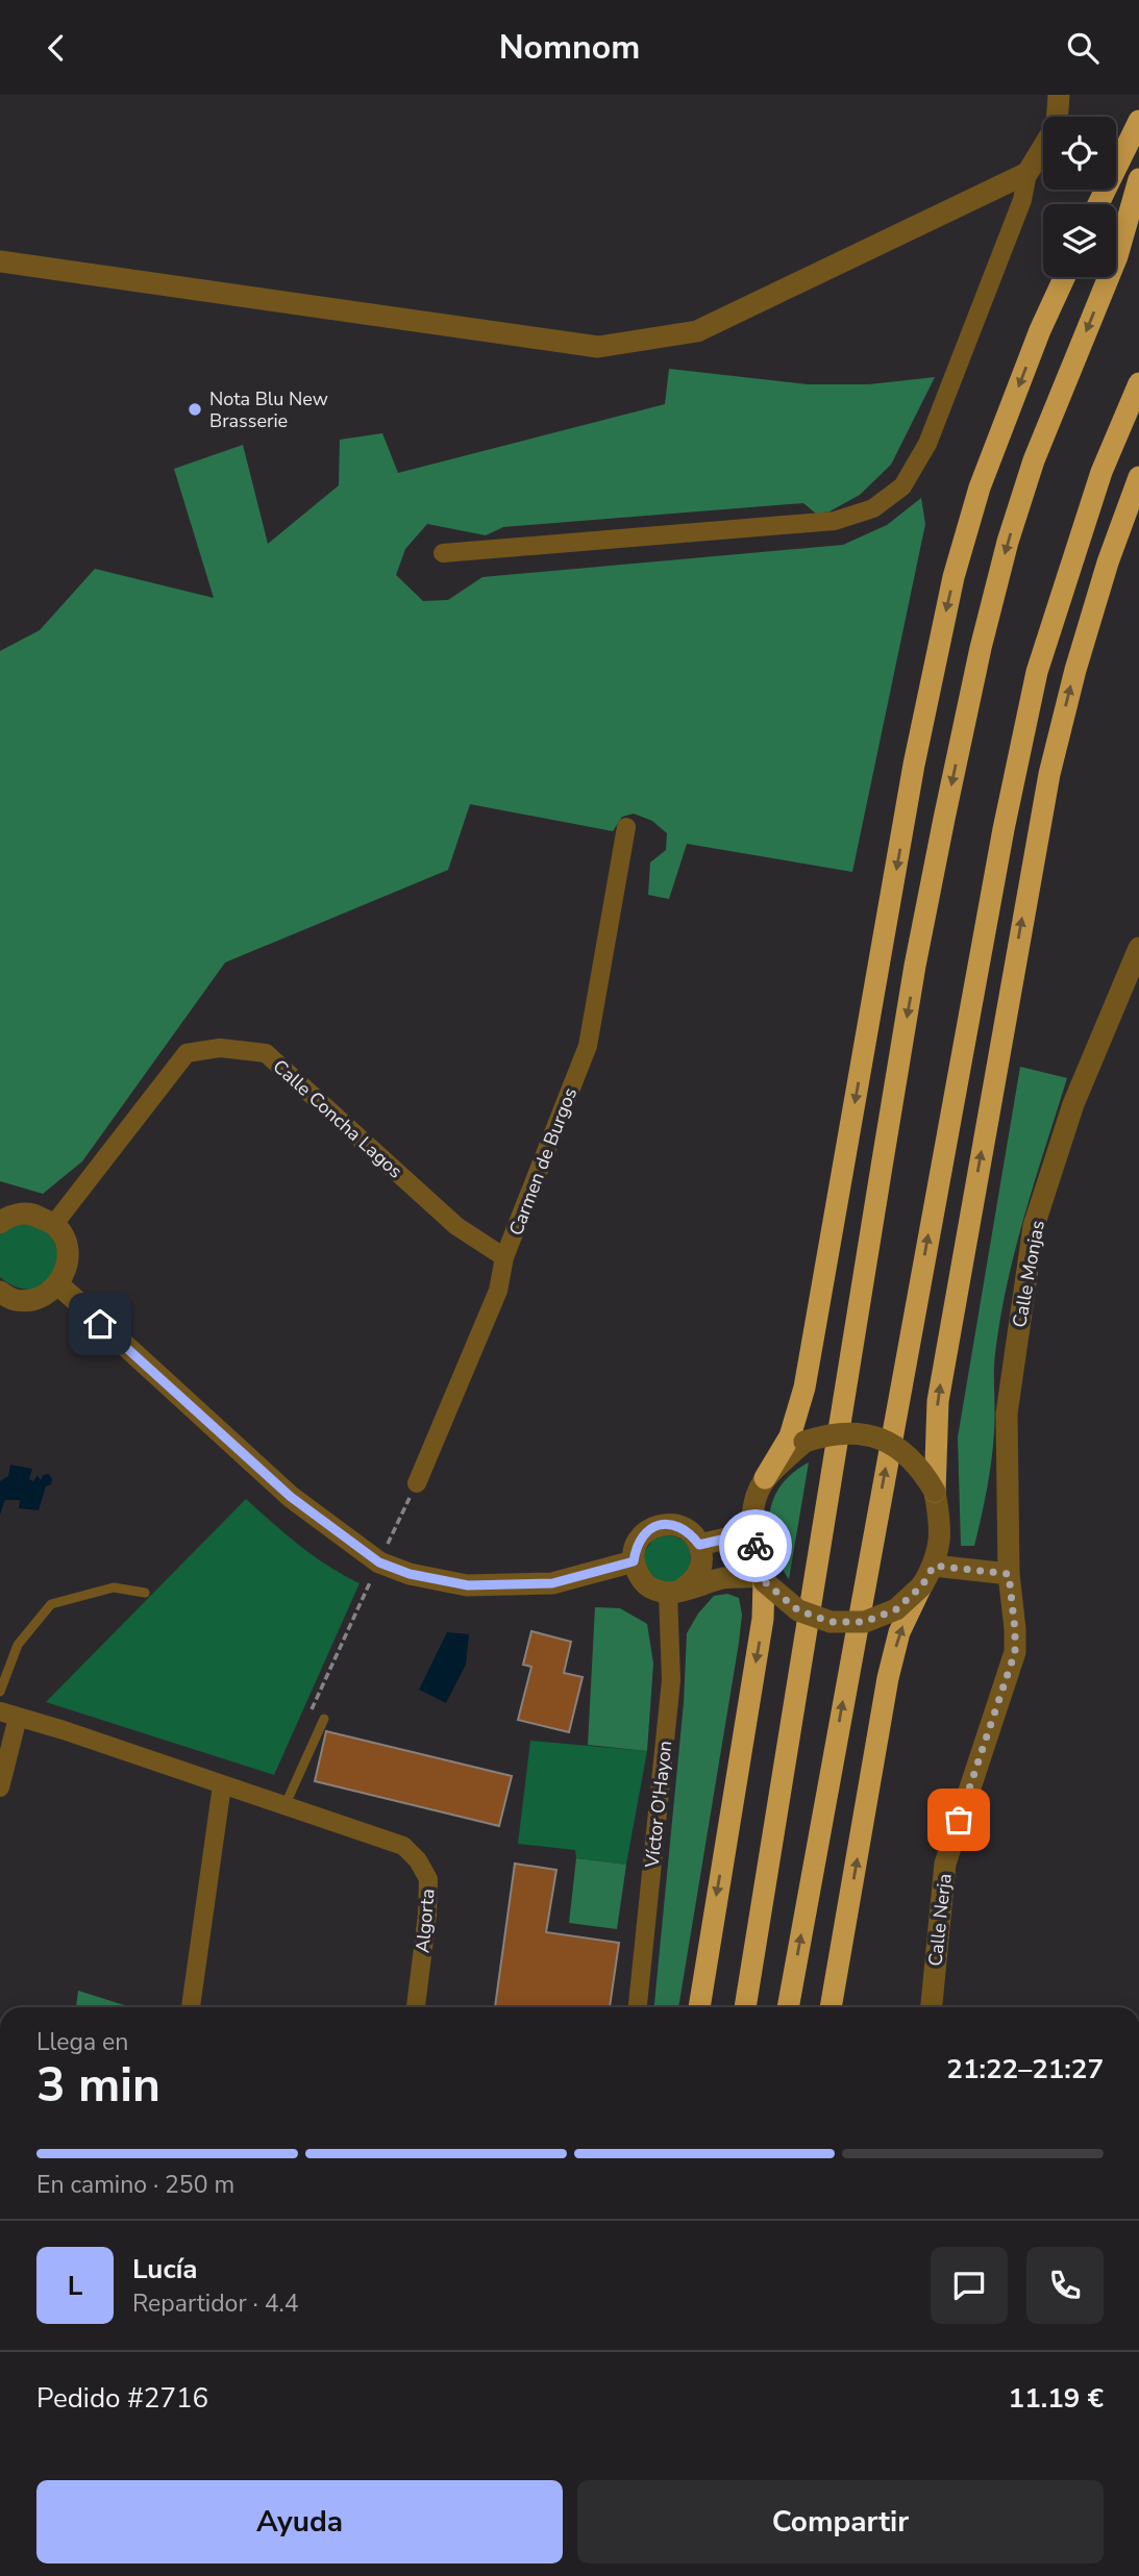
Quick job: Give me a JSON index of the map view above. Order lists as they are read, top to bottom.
{
  "streets": {
    "street": [
      "Calle Concha Lagos",
      "Carmen de Burgos",
      "Calle Monjas",
      "Víctor O'Hayon",
      "Calle Nerja",
      "Algorta"
    ]
  },
  "crossings": [
    ["Calle Concha Lagos", "Carmen de Burgos"],
    ["Calle Monjas", "Calle Nerja"]
  ],
  "places": ["Nota Blu New Brasserie"],
  "page": {
    "header": "Nomnom",
    "heading": ["3 min", "Llega en", "21:22–21:27"],
    "panel": [
      "Lucía",
      "Repartidor · 4.4",
      "Pedido #2716",
      "11.19 €"
    ],
    "bar": "En camino · 250 m",
    "round": "L",
    "buttons": ["Ayuda", "Compartir"]
  }
}
